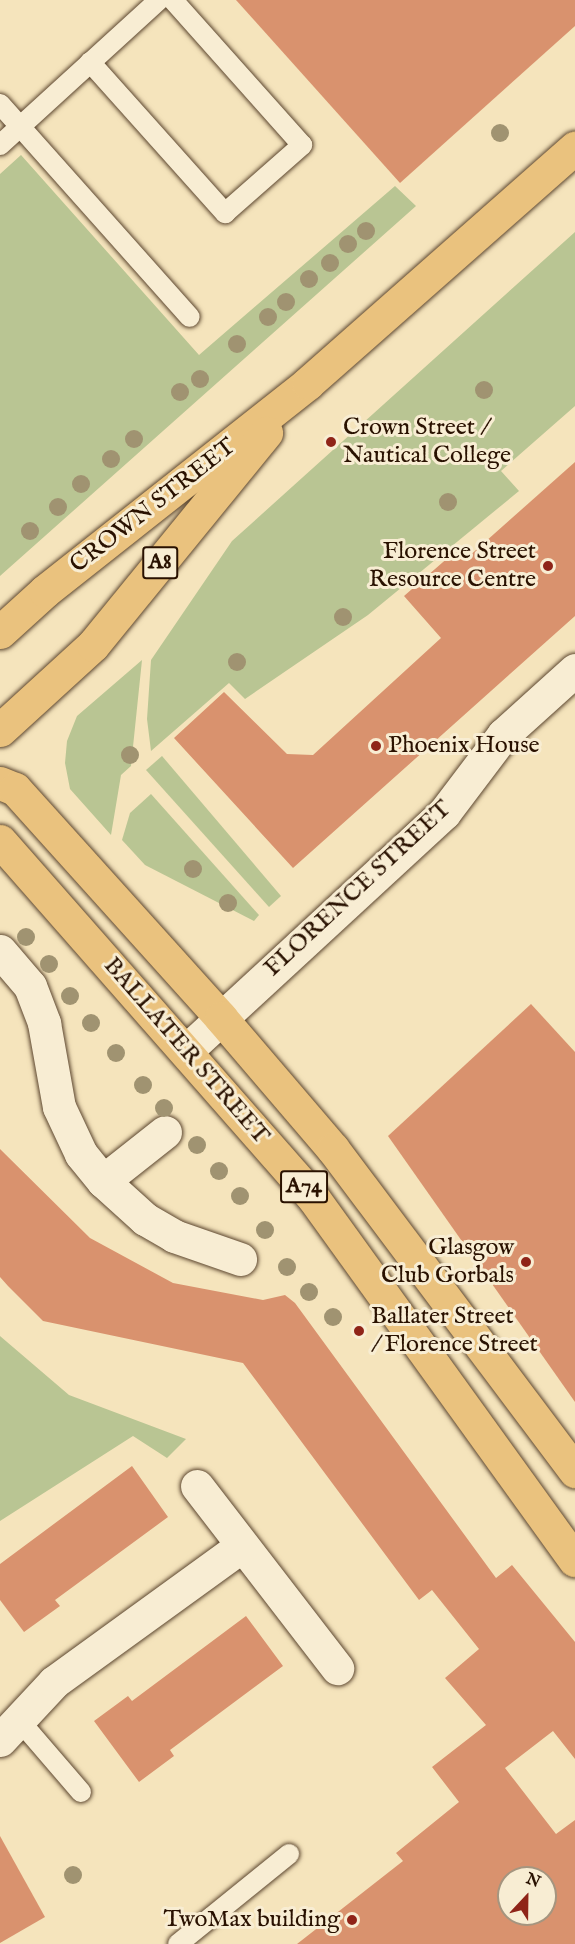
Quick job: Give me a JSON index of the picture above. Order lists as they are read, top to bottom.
{
  "streets": {
    "main road": [
      "CROWN STREET",
      "A8",
      "BALLATER STREET",
      "A74"
    ],
    "street": ["FLORENCE STREET"]
  },
  "crossings": [
    ["FLORENCE STREET", "BALLATER STREET"]
  ],
  "places": [
    "Crown Street / Nautical College",
    "Florence Street Resource Centre",
    "Phoenix House",
    "Glasgow Club Gorbals",
    "Ballater Street / Florence Street",
    "TwoMax building"
  ],
  "north": "top"
}
